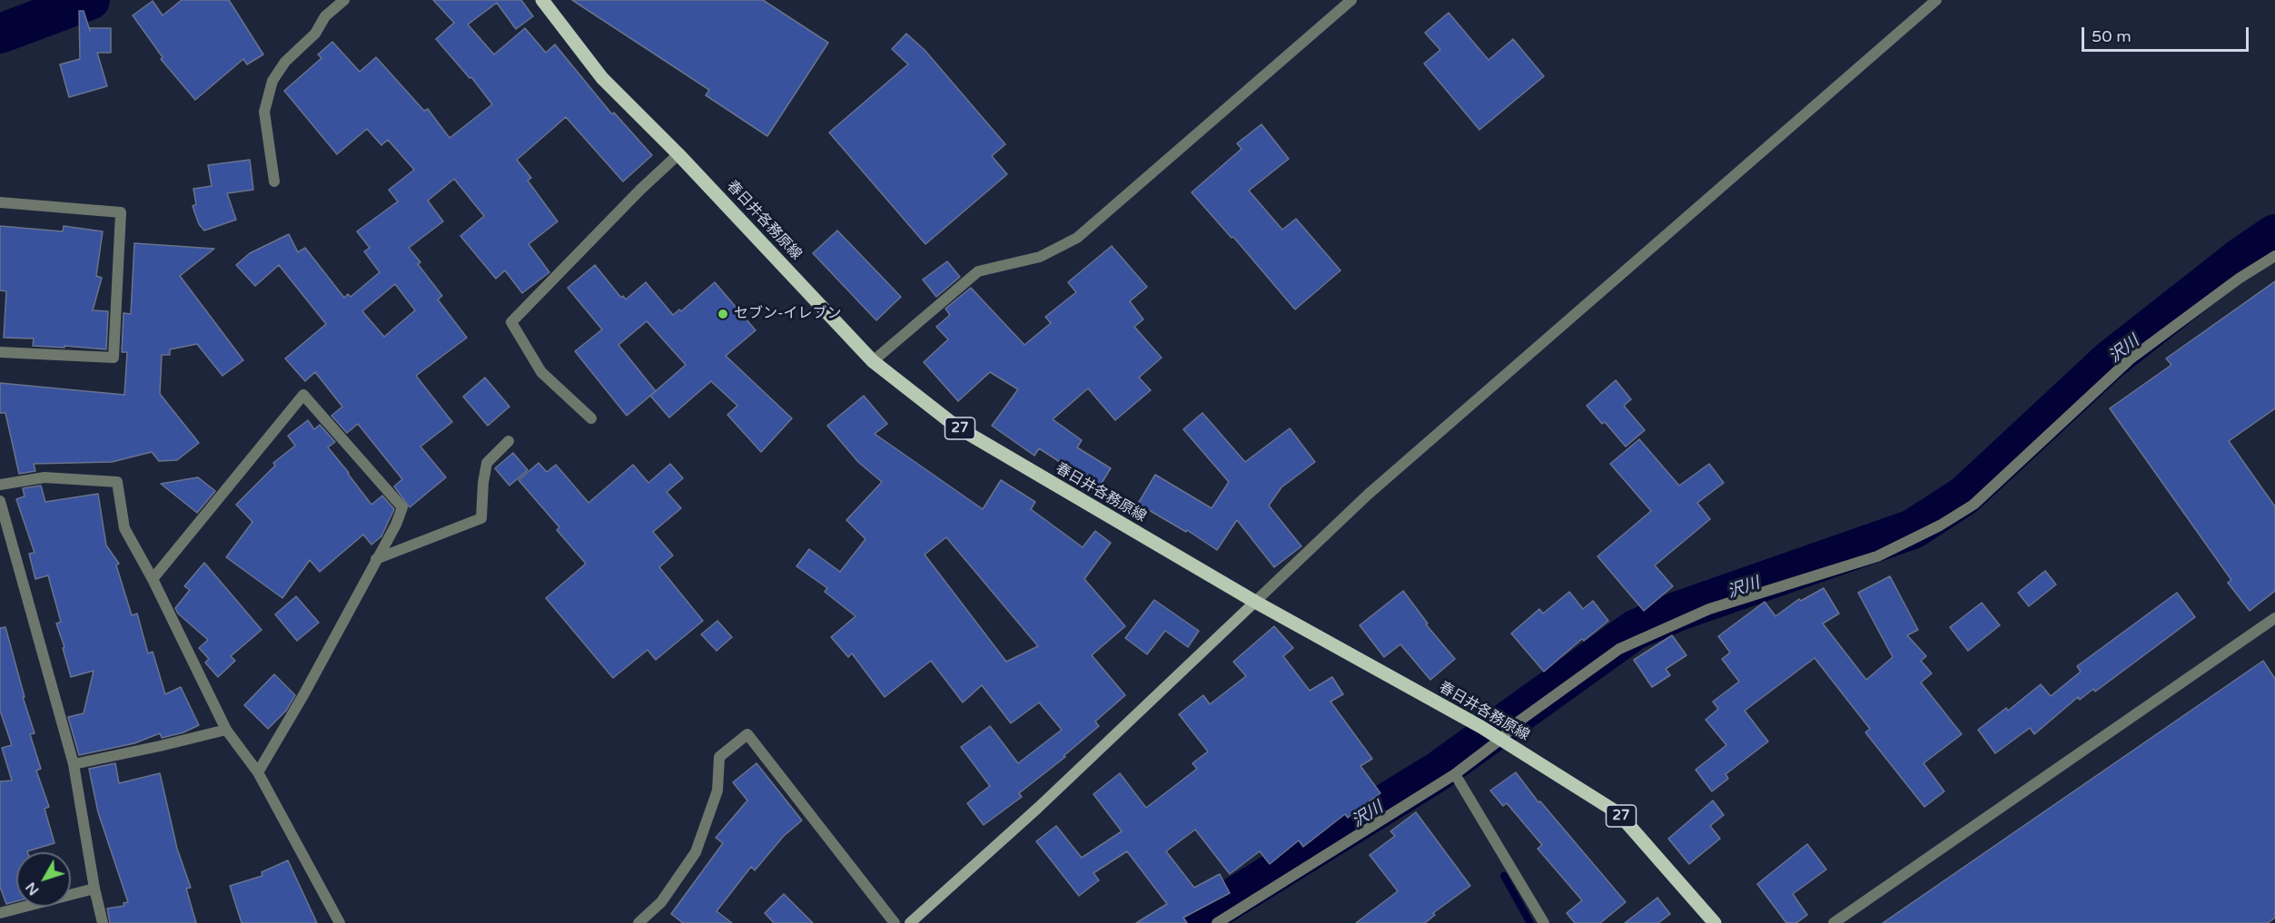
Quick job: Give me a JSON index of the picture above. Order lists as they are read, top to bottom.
{
  "streets": {
    "main road": ["春日井各務原線", "27"]
  },
  "water": ["沢川"],
  "places": ["セブン-イレブン"],
  "scale_bar": "50 m",
  "north": "bottom left"
}
